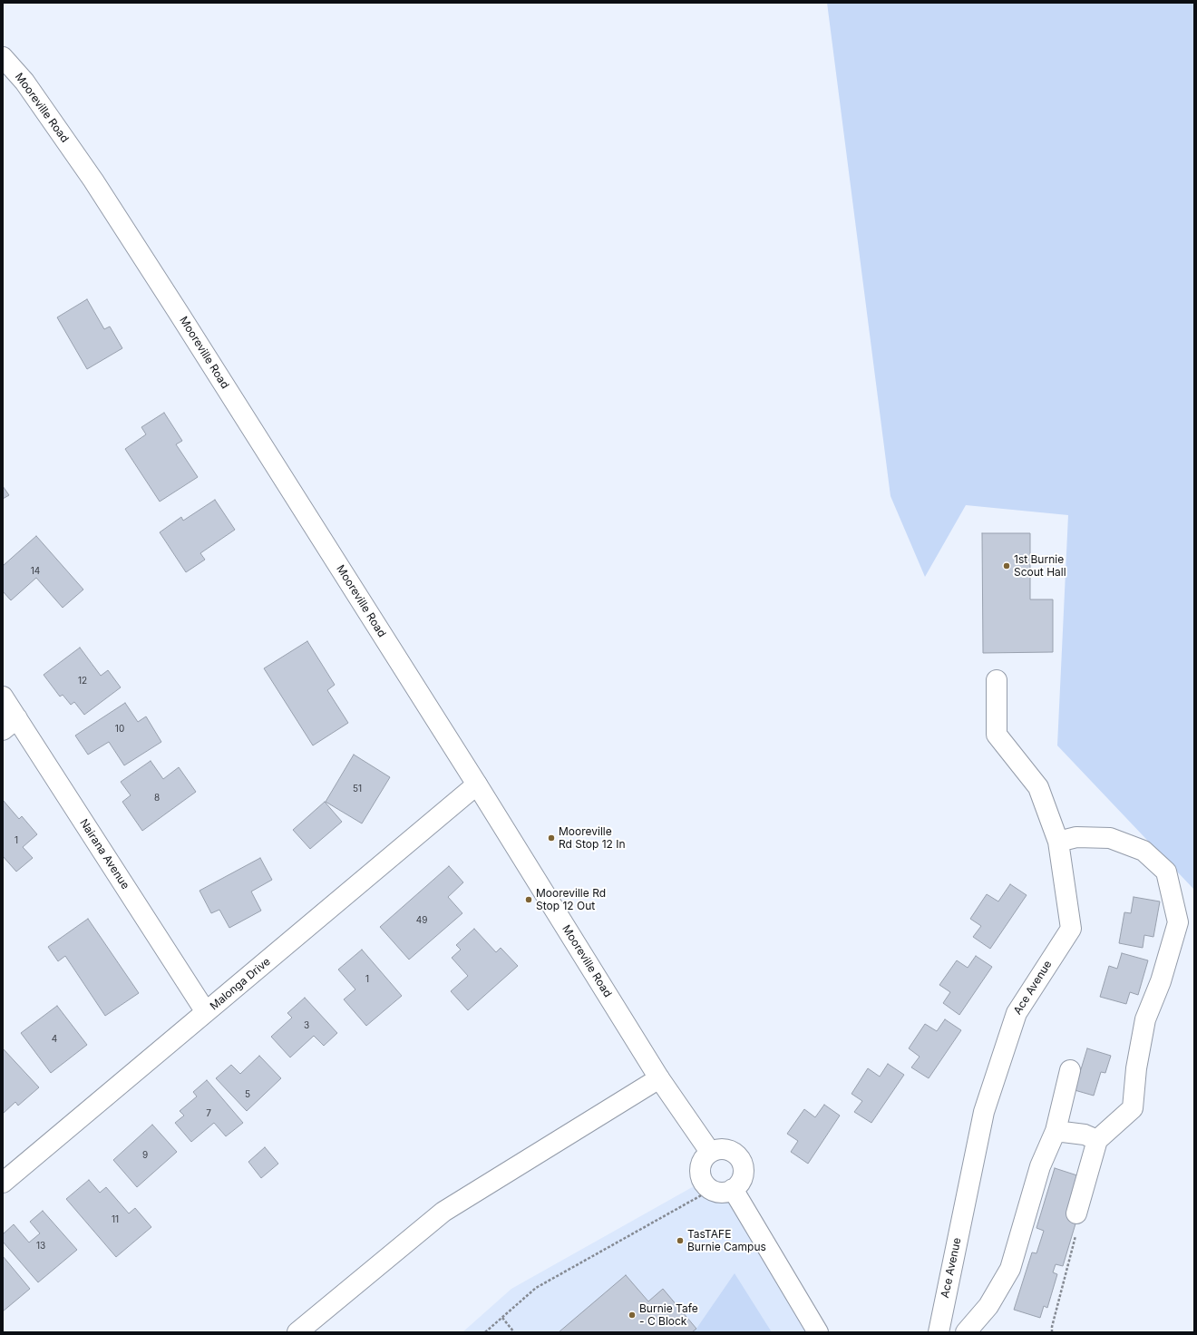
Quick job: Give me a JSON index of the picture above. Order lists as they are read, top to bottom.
{
  "streets": {
    "main road": [
      "Mooreville Road",
      "Nairana Avenue",
      "Malonga Drive",
      "Ace Avenue"
    ]
  },
  "crossings": [
    ["Mooreville Road", "Malonga Drive"],
    ["Nairana Avenue", "Malonga Drive"]
  ],
  "places": [
    "1st Burnie Scout Hall",
    "Mooreville Rd Stop 12 In",
    "Mooreville Rd Stop 12 Out",
    "TasTAFE Burnie Campus",
    "Burnie Tafe - C Block"
  ],
  "house_numbers": [
    "14",
    "12",
    "10",
    "51",
    "8",
    "1",
    "49",
    "1",
    "3",
    "4",
    "5",
    "7",
    "9",
    "11",
    "13"
  ]
}
